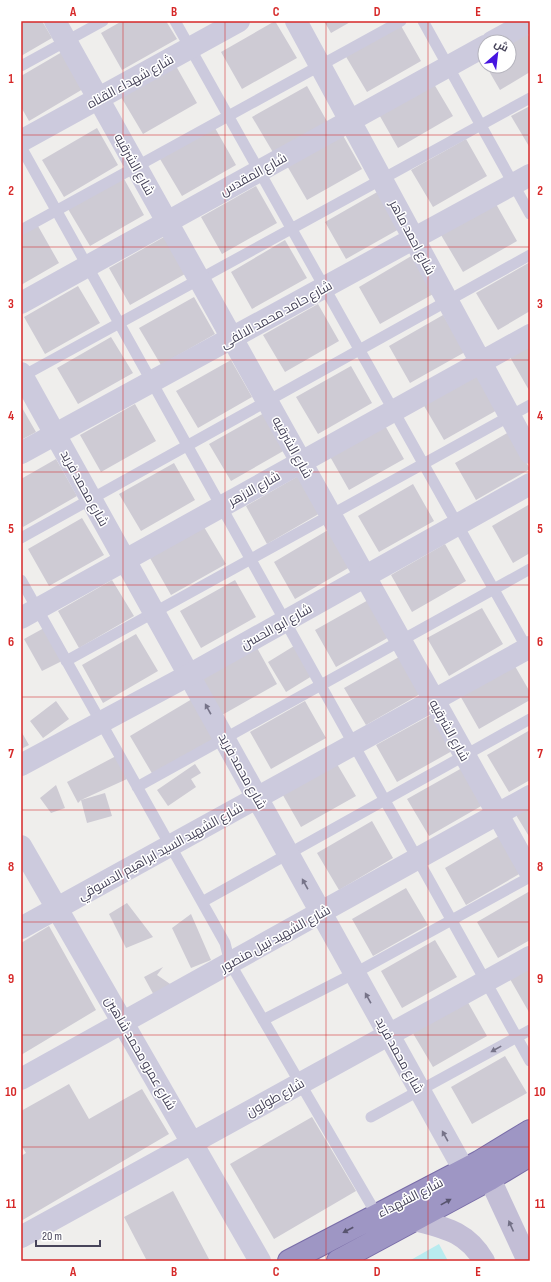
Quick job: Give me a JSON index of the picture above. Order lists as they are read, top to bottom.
{
  "streets": {
    "highway": ["شارع الشهداء"],
    "street": [
      "شارع شهداء القناه",
      "شارع الشرقيه",
      "شارع المقدس",
      "شارع احمد ماهر",
      "شارع حامد محمد الالفى",
      "شارع محمد فريد",
      "شارع الازهر",
      "شارع ابو الحسن",
      "شارع الشهيد السيد ابراهيم الدسوقي",
      "شارع الشهيد نبيل منصور",
      "شارع عمرو محمد شاهين",
      "شارع طولون"
    ]
  },
  "crossings": [
    ["شارع شهداء القناه", "شارع الشرقيه"],
    ["شارع الشرقيه", "شارع المقدس"],
    ["شارع الشرقيه", "شارع حامد محمد الالفى"],
    ["شارع الشرقيه", "شارع الازهر"],
    ["شارع الشرقيه", "شارع ابو الحسن"],
    ["شارع الشرقيه", "شارع الشهيد السيد ابراهيم الدسوقي"],
    ["شارع الشرقيه", "شارع الشهيد نبيل منصور"],
    ["شارع المقدس", "شارع احمد ماهر"],
    ["شارع احمد ماهر", "شارع حامد محمد الالفى"],
    ["شارع احمد ماهر", "شارع الازهر"],
    ["شارع حامد محمد الالفى", "شارع محمد فريد"],
    ["شارع محمد فريد", "شارع الازهر"],
    ["شارع محمد فريد", "شارع ابو الحسن"],
    ["شارع محمد فريد", "شارع الشهيد السيد ابراهيم الدسوقي"],
    ["شارع محمد فريد", "شارع الشهيد نبيل منصور"],
    ["شارع محمد فريد", "شارع طولون"],
    ["شارع محمد فريد", "شارع الشهداء"],
    ["شارع الشهيد السيد ابراهيم الدسوقي", "شارع عمرو محمد شاهين"],
    ["شارع الشهيد نبيل منصور", "شارع عمرو محمد شاهين"],
    ["شارع عمرو محمد شاهين", "شارع طولون"]
  ],
  "scale_bar": "20 m",
  "north": "top right",
  "grid": {
    "columns": [
      "A",
      "B",
      "C",
      "D",
      "E"
    ],
    "rows": [
      "1",
      "2",
      "3",
      "4",
      "5",
      "6",
      "7",
      "8",
      "9",
      "10",
      "11"
    ]
  }
}
